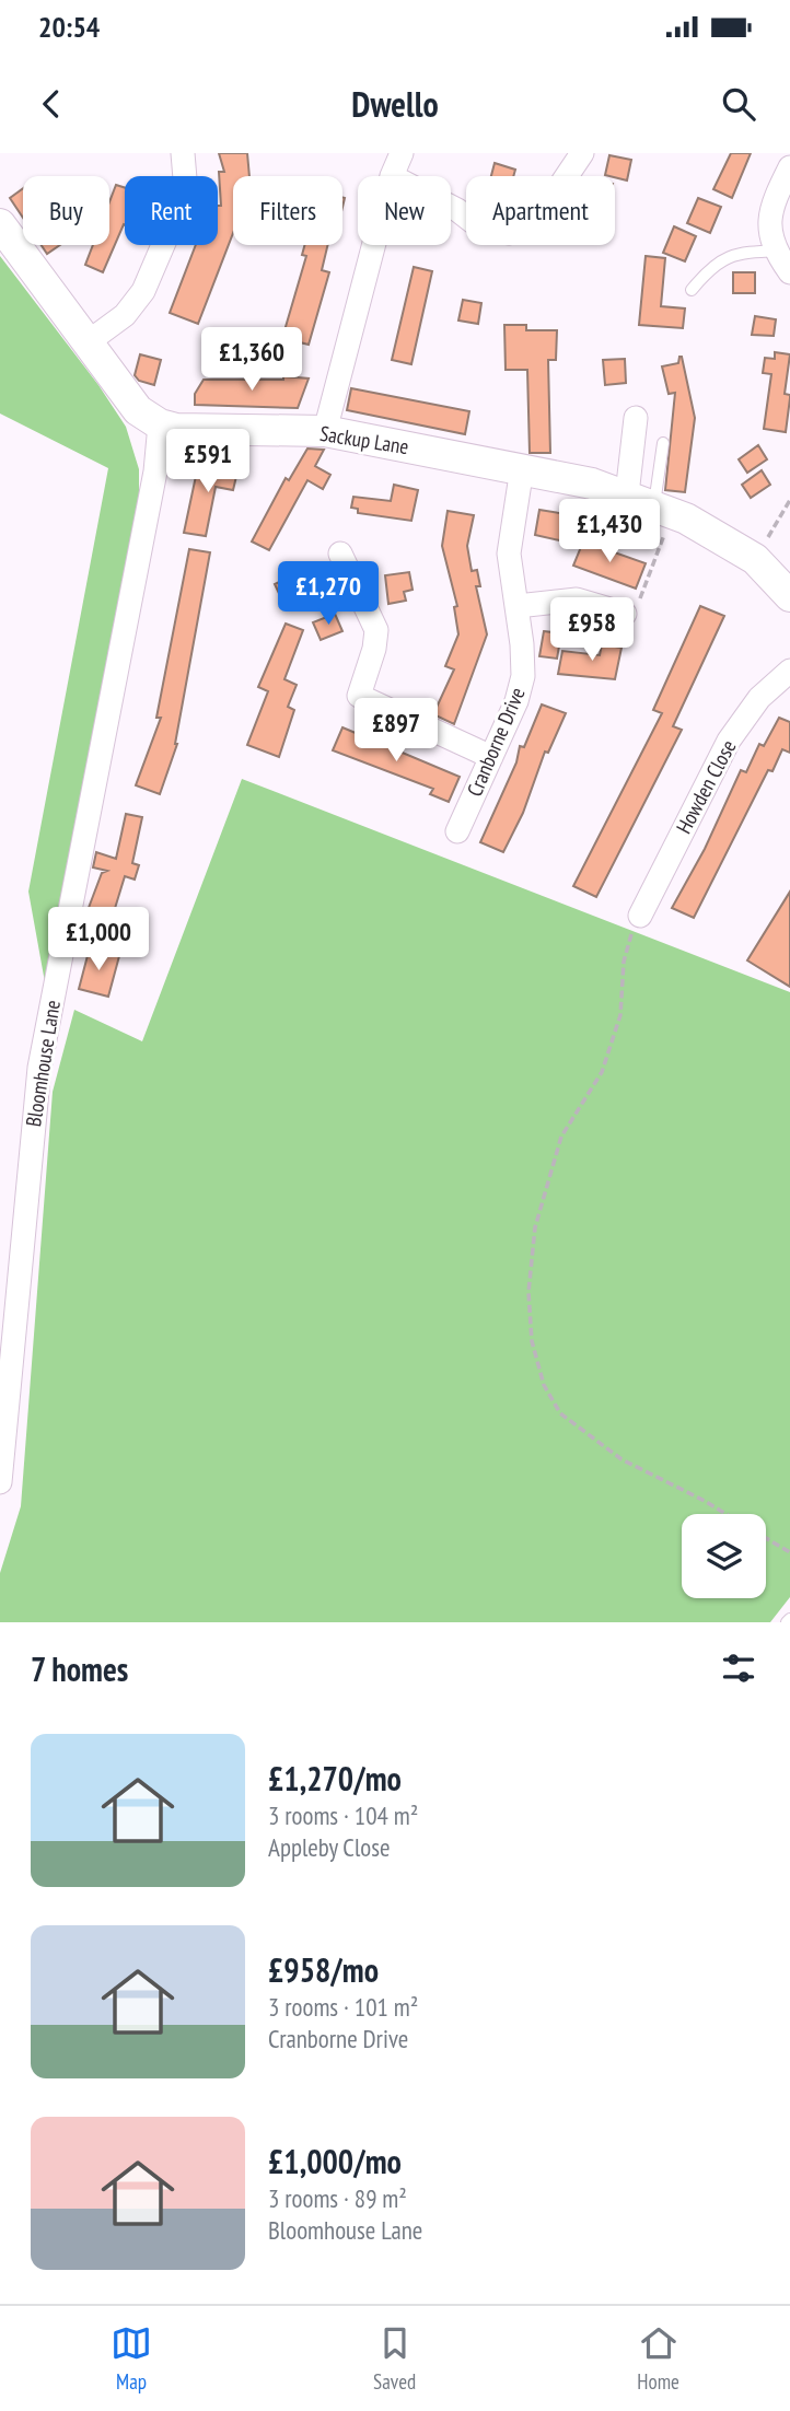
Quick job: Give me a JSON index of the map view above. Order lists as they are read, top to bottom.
{
  "streets": {
    "street": [
      "Sackup Lane",
      "Cranborne Drive",
      "Howden Close",
      "Bloomhouse Lane"
    ]
  },
  "crossings": [
    ["Sackup Lane", "Cranborne Drive"],
    ["Sackup Lane", "Bloomhouse Lane"]
  ],
  "page": {
    "status": "20:54",
    "header": "Dwello",
    "chip": [
      "Buy",
      "Rent",
      "Filters",
      "New",
      "Apartment"
    ],
    "price": [
      "£1,360",
      "£591",
      "£1,430",
      "£1,270",
      "£958",
      "£897",
      "£1,000"
    ],
    "heading": "7 homes",
    "list": [
      {
        "name": "£1,270/mo",
        "note": "3 rooms · 104 m² · Appleby Close"
      },
      {
        "name": "£958/mo",
        "note": "3 rooms · 101 m² · Cranborne Drive"
      },
      {
        "name": "£1,000/mo",
        "note": "3 rooms · 89 m² · Bloomhouse Lane"
      }
    ],
    "tabs": ["Map", "Saved", "Home"]
  }
}
